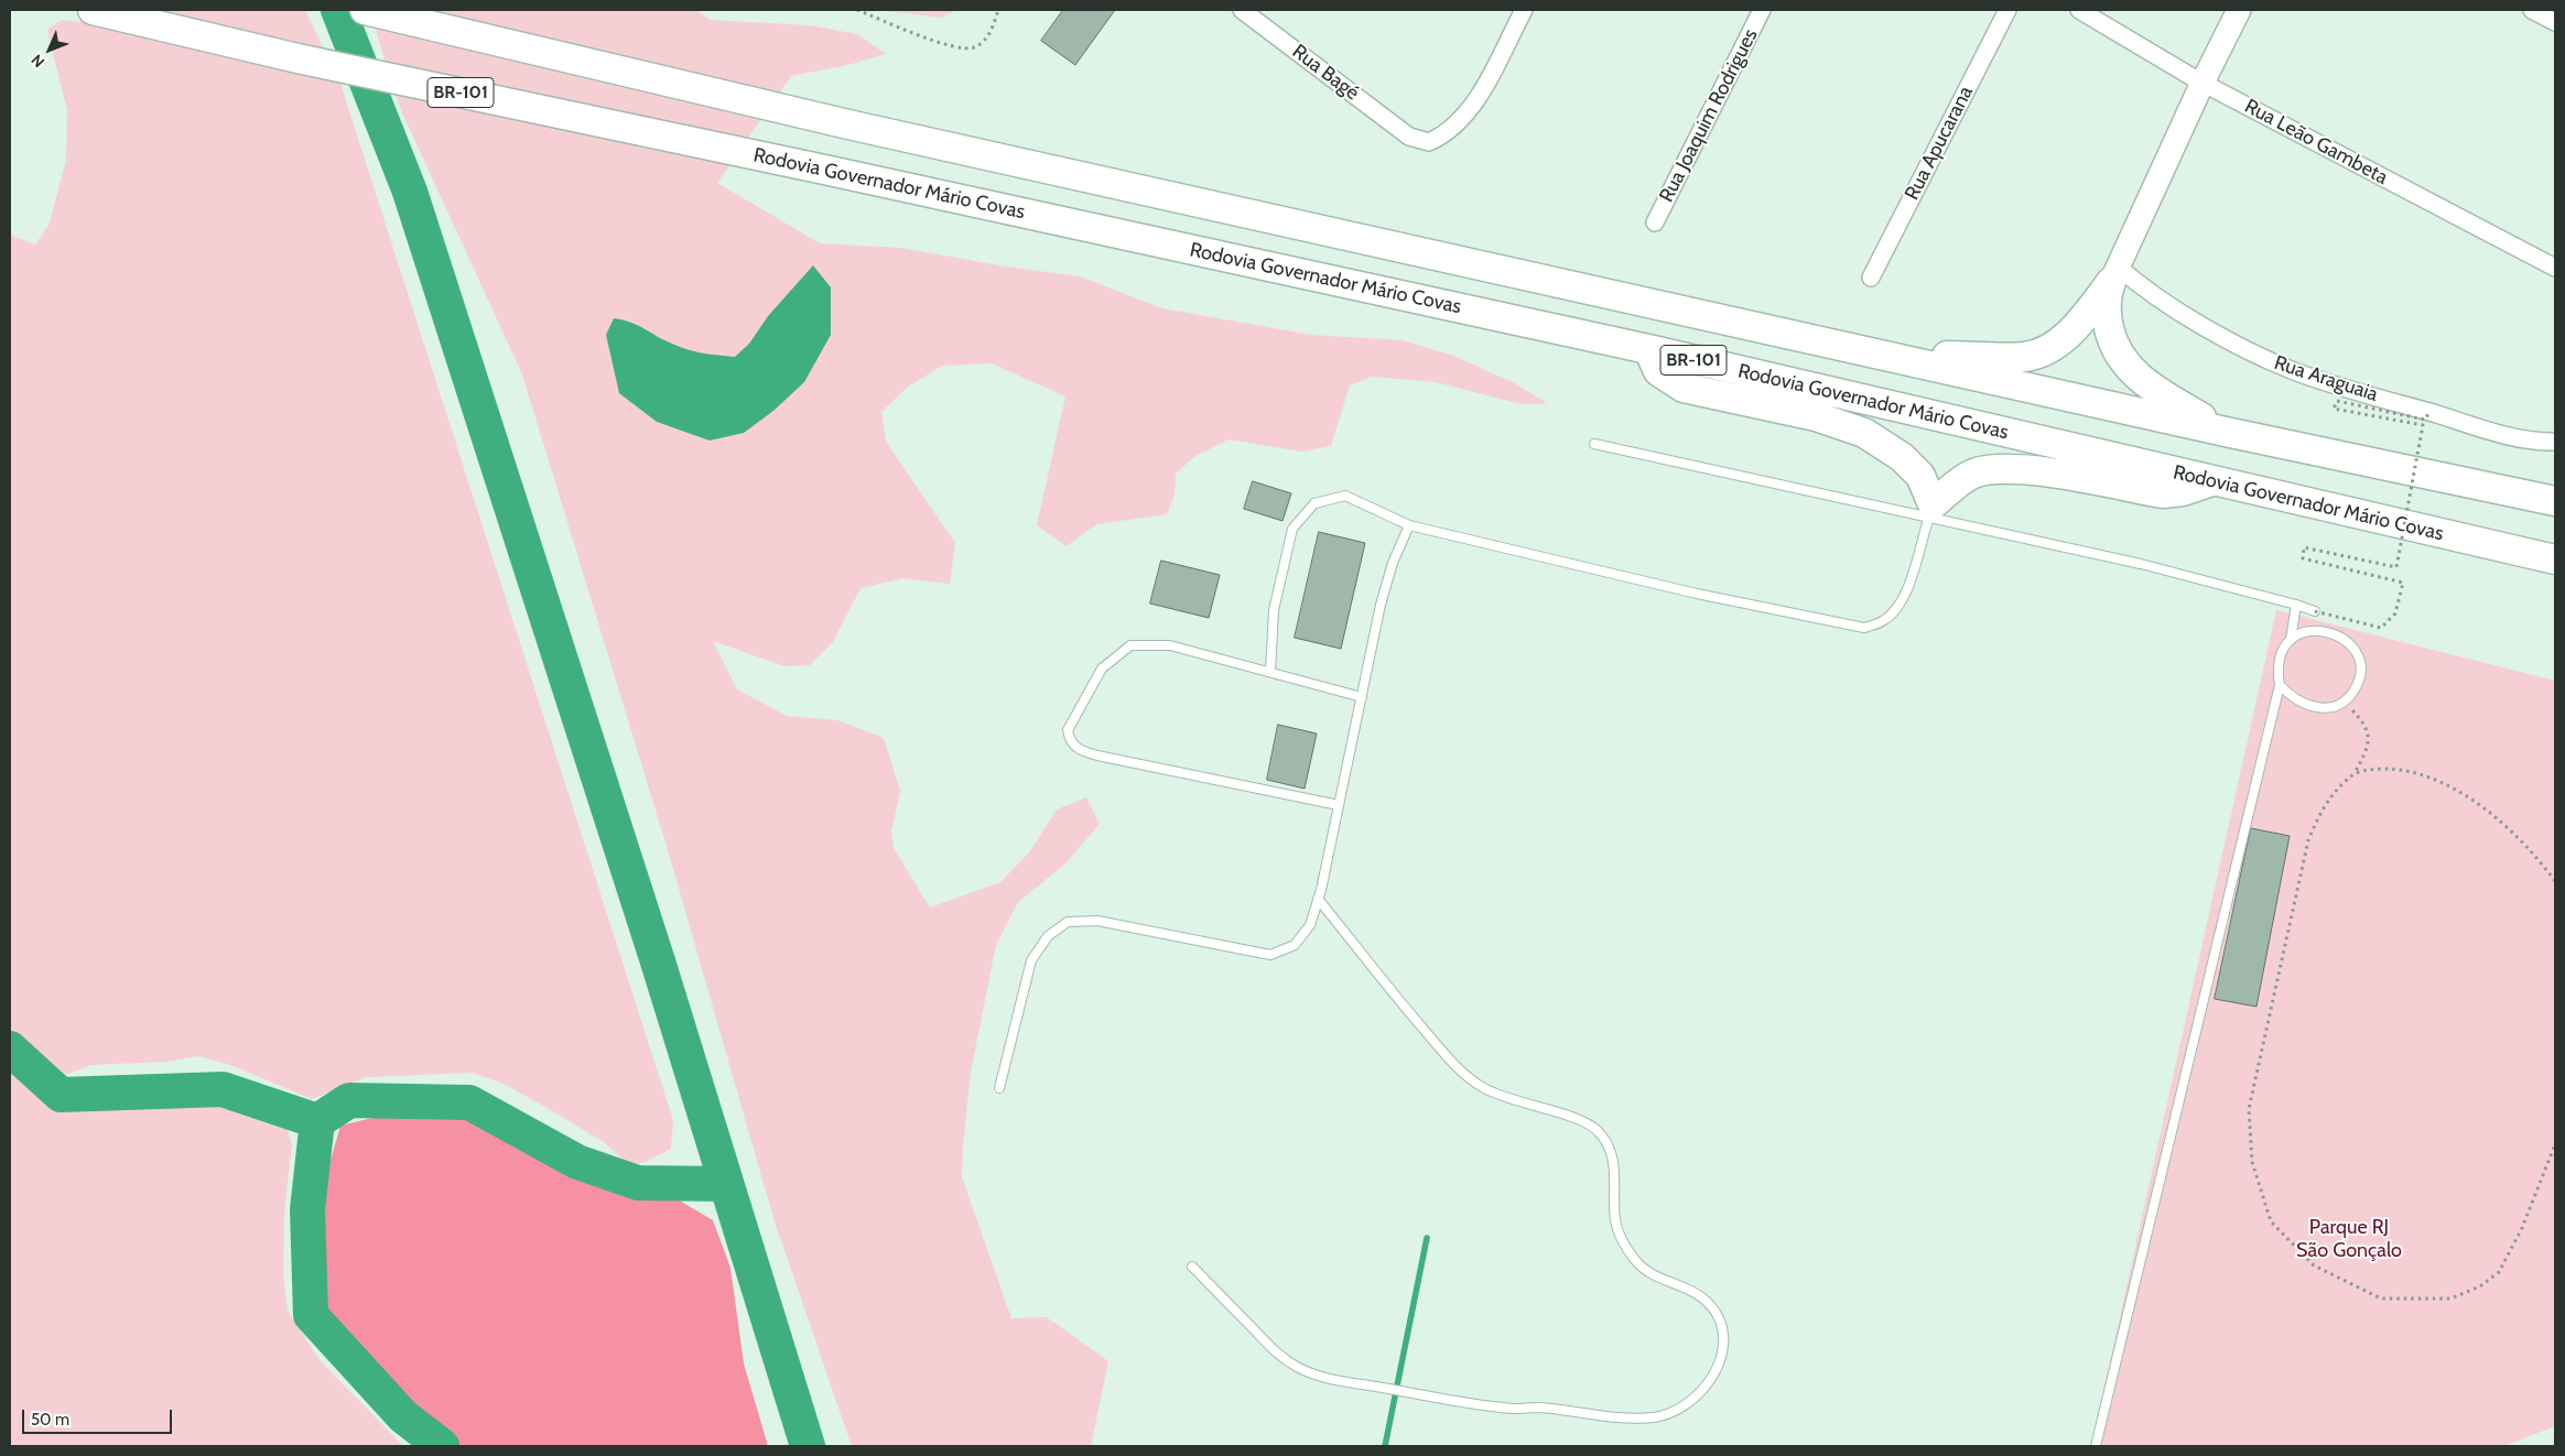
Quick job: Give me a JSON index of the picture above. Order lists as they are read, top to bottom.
{
  "streets": {
    "highway": ["BR-101", "Rodovia Governador Mário Covas"],
    "street": [
      "Rua Bagé",
      "Rua Joaquim Rodrigues",
      "Rua Leão Gambeta",
      "Rua Apucarana",
      "Rua Araguaia"
    ]
  },
  "parks": ["Parque RJ São Gonçalo"],
  "scale_bar": "50 m",
  "north": "bottom left"
}
